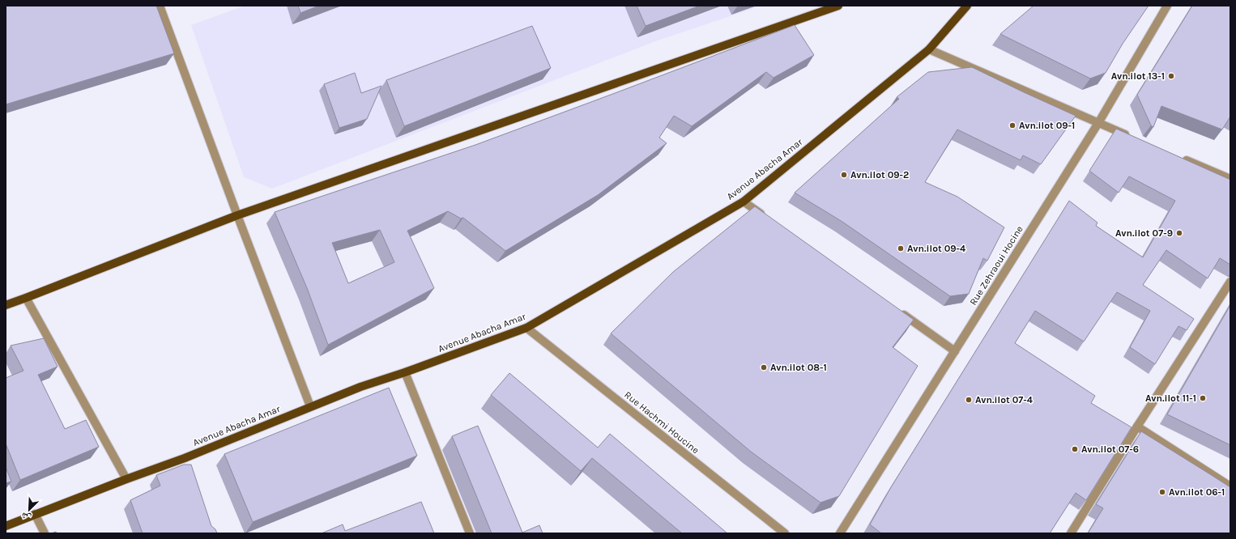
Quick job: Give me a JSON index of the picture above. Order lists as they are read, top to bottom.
{
  "streets": {
    "main road": ["Avenue Abacha Amar"],
    "street": ["Rue Zehraoui Hocine", "Rue Hachmi Houcine"]
  },
  "crossings": [
    ["Avenue Abacha Amar", "Rue Hachmi Houcine"]
  ],
  "places": [
    "Avn.ilot 13-1",
    "Avn.ilot 09-1",
    "Avn.ilot 09-2",
    "Avn.ilot 07-9",
    "Avn.ilot 09-4",
    "Avn.ilot 08-1",
    "Avn.ilot 11-1",
    "Avn.ilot 07-4",
    "Avn.ilot 07-6",
    "Avn.ilot 06-1"
  ],
  "north": "bottom left"
}
